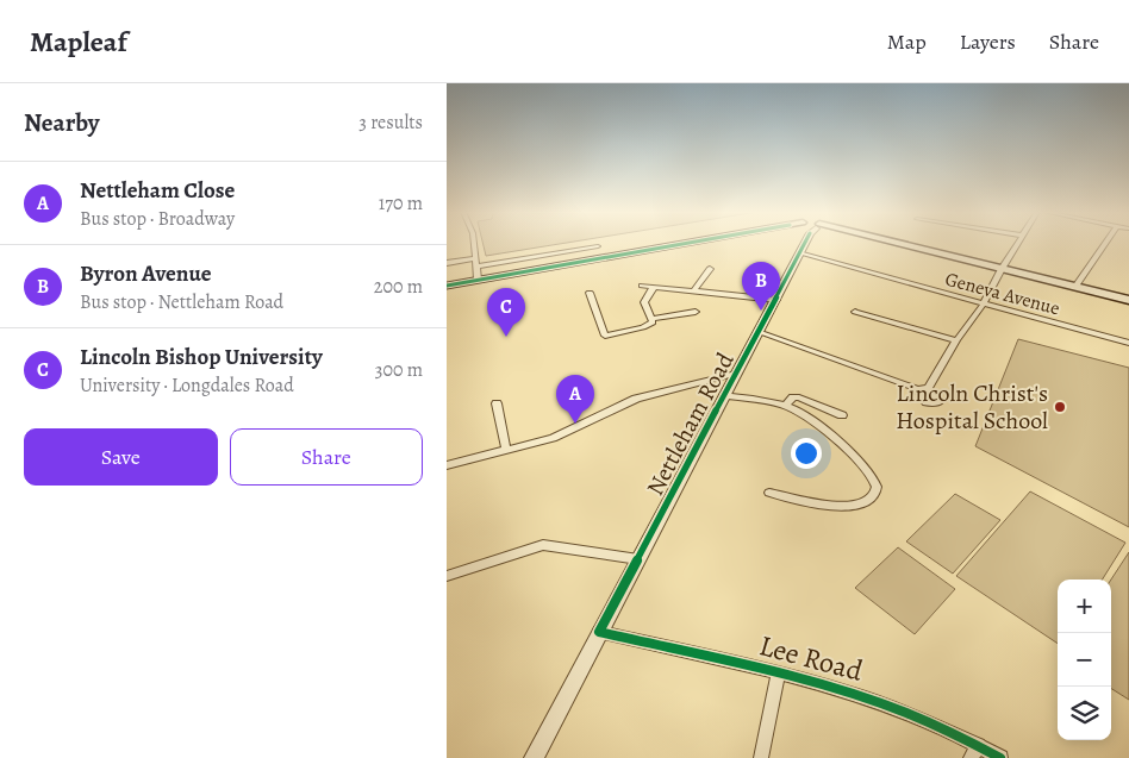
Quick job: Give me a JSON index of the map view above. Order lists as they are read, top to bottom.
{
  "streets": {
    "street": ["Geneva Avenue", "Nettleham Road", "Lee Road"]
  },
  "crossings": [
    ["Geneva Avenue", "Nettleham Road"],
    ["Nettleham Road", "Lee Road"]
  ],
  "places": ["Lincoln Christ's Hospital School"],
  "page": {
    "header": "Mapleaf",
    "nav": ["Map", "Layers", "Share"],
    "heading": ["Nearby", "3 results"],
    "list": [
      {
        "mark": "A",
        "name": "Nettleham Close",
        "note": "Bus stop · Broadway",
        "value": "170 m"
      },
      {
        "mark": "B",
        "name": "Byron Avenue",
        "note": "Bus stop · Nettleham Road",
        "value": "200 m"
      },
      {
        "mark": "C",
        "name": "Lincoln Bishop University",
        "note": "University · Longdales Road",
        "value": "300 m"
      }
    ],
    "pins": ["B", "C", "A"],
    "buttons": ["Save", "Share"],
    "map_buttons": ["+", "−"]
  }
}
